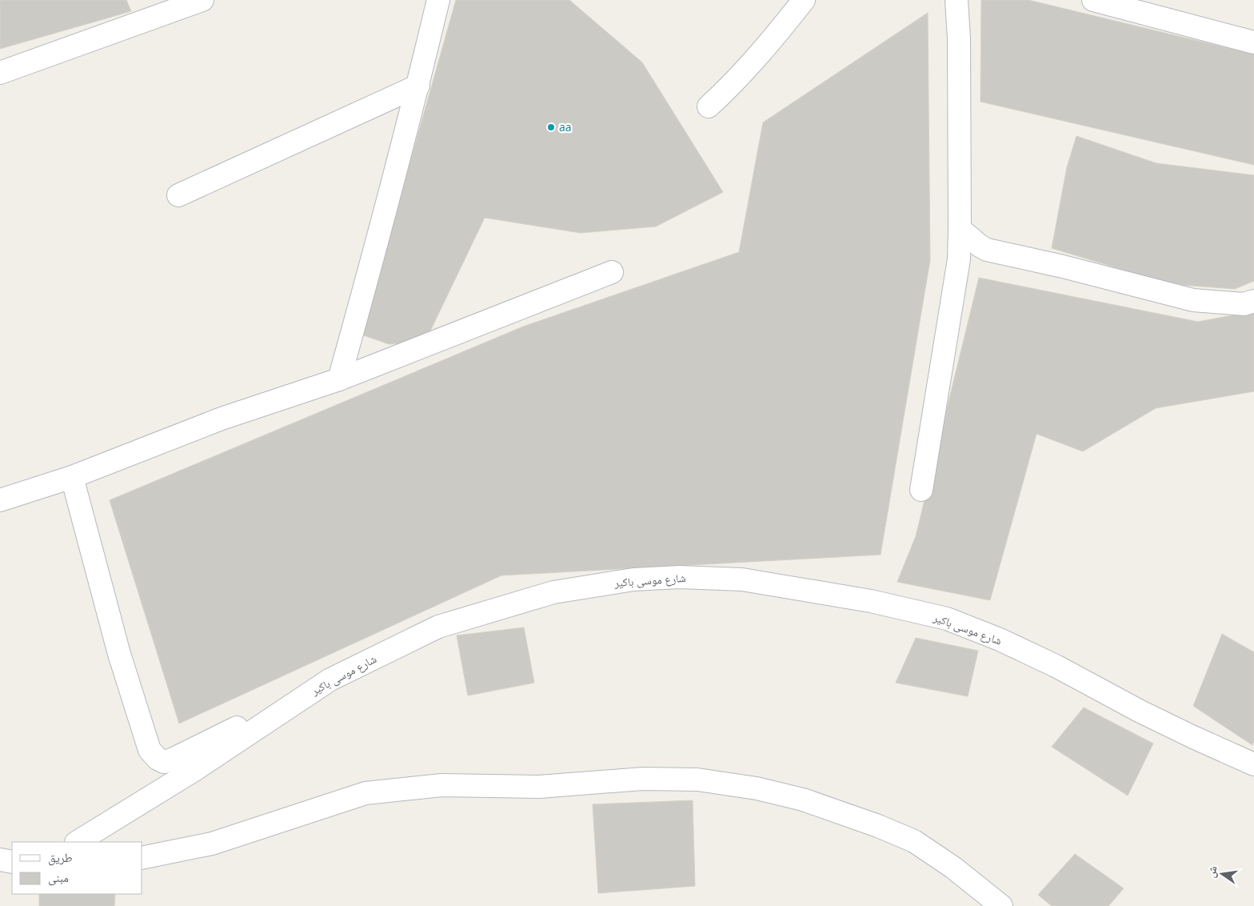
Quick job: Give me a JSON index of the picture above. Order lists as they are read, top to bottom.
{
  "streets": {
    "street": ["شارع موسى باكير"]
  },
  "places": ["aa"],
  "legend": ["طريق", "مبنى"],
  "north": "left"
}
